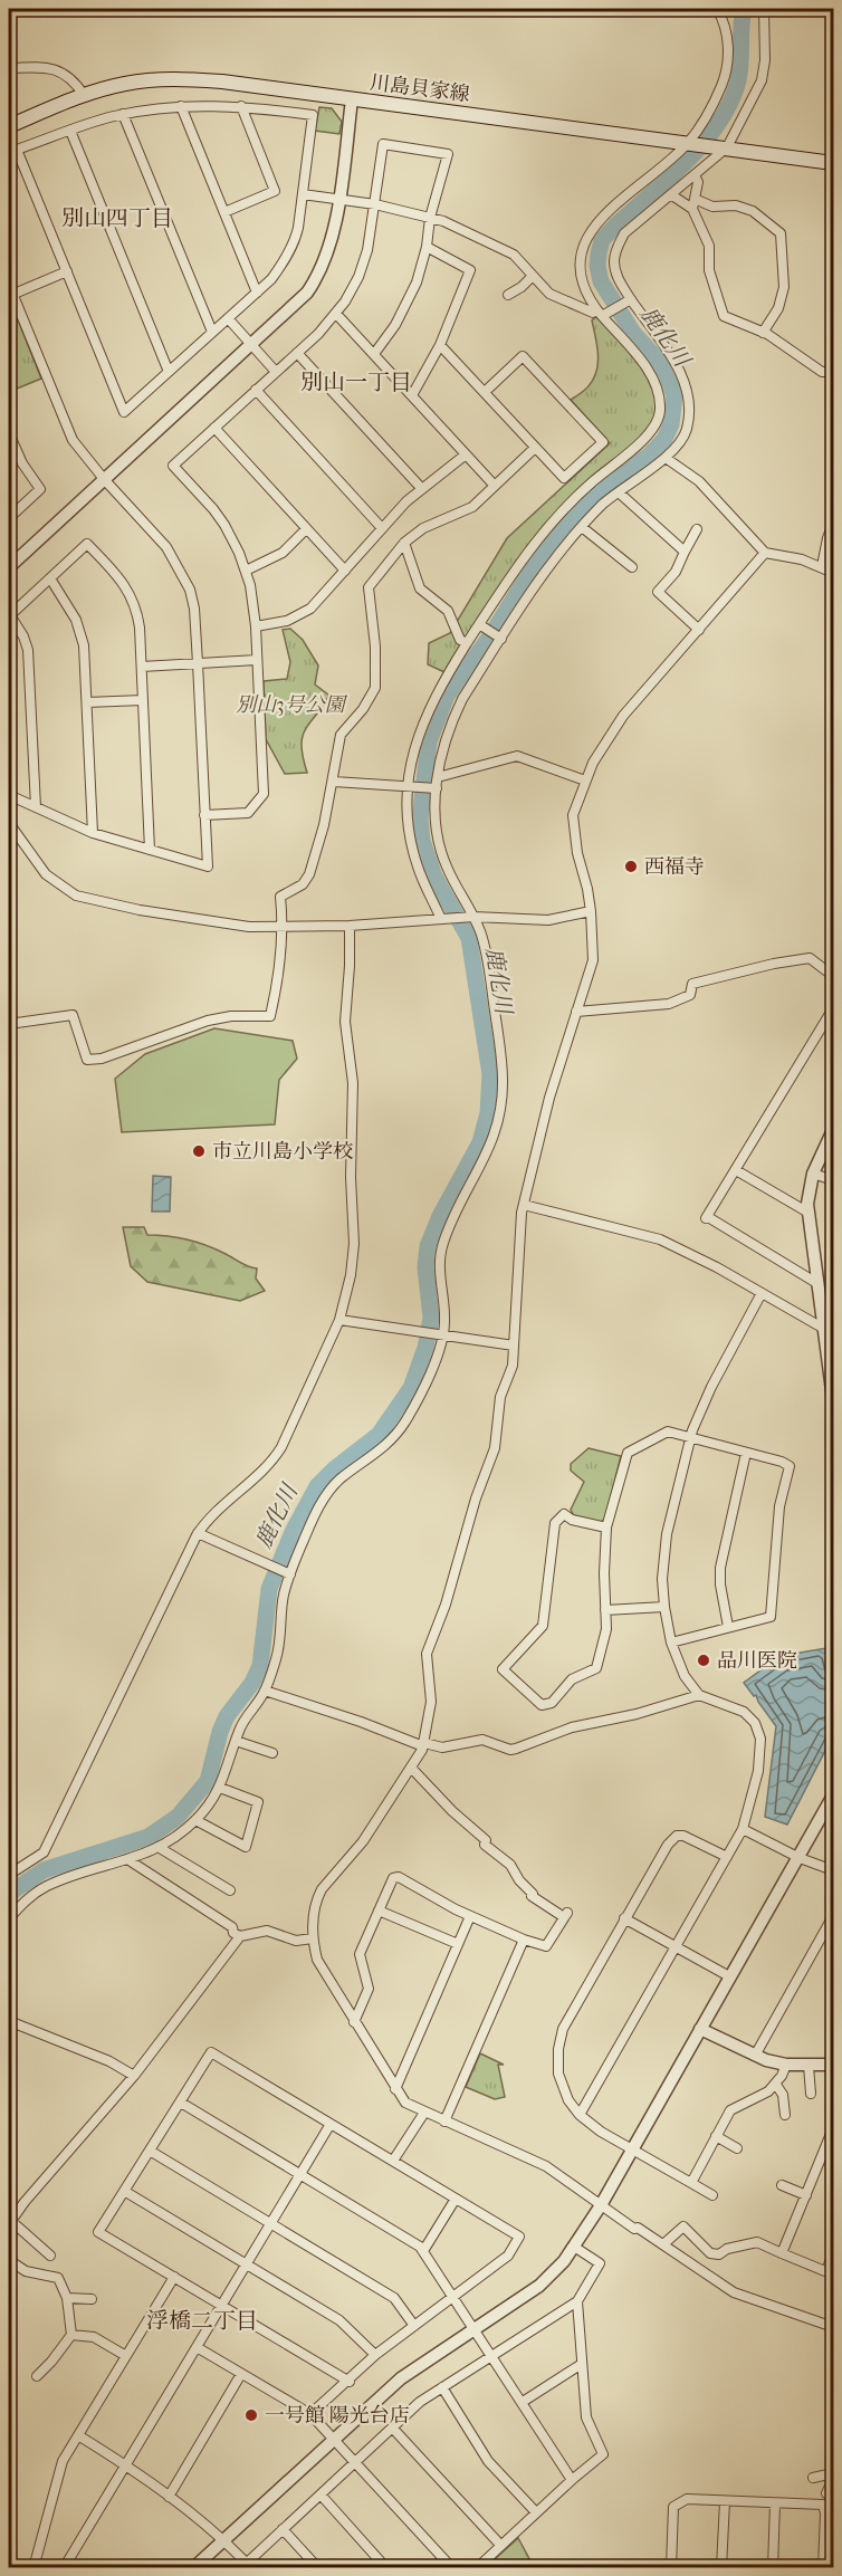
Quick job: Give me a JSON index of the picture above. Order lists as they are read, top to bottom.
{
  "streets": {
    "main road": ["川島貝家線"]
  },
  "districts": ["別山四丁目", "別山一丁目", "浮橋二丁目"],
  "water": ["鹿化川"],
  "parks": ["別山3号公園"],
  "places": [
    "西福寺",
    "市立川島小学校",
    "品川医院",
    "一号館 陽光台店"
  ]
}
